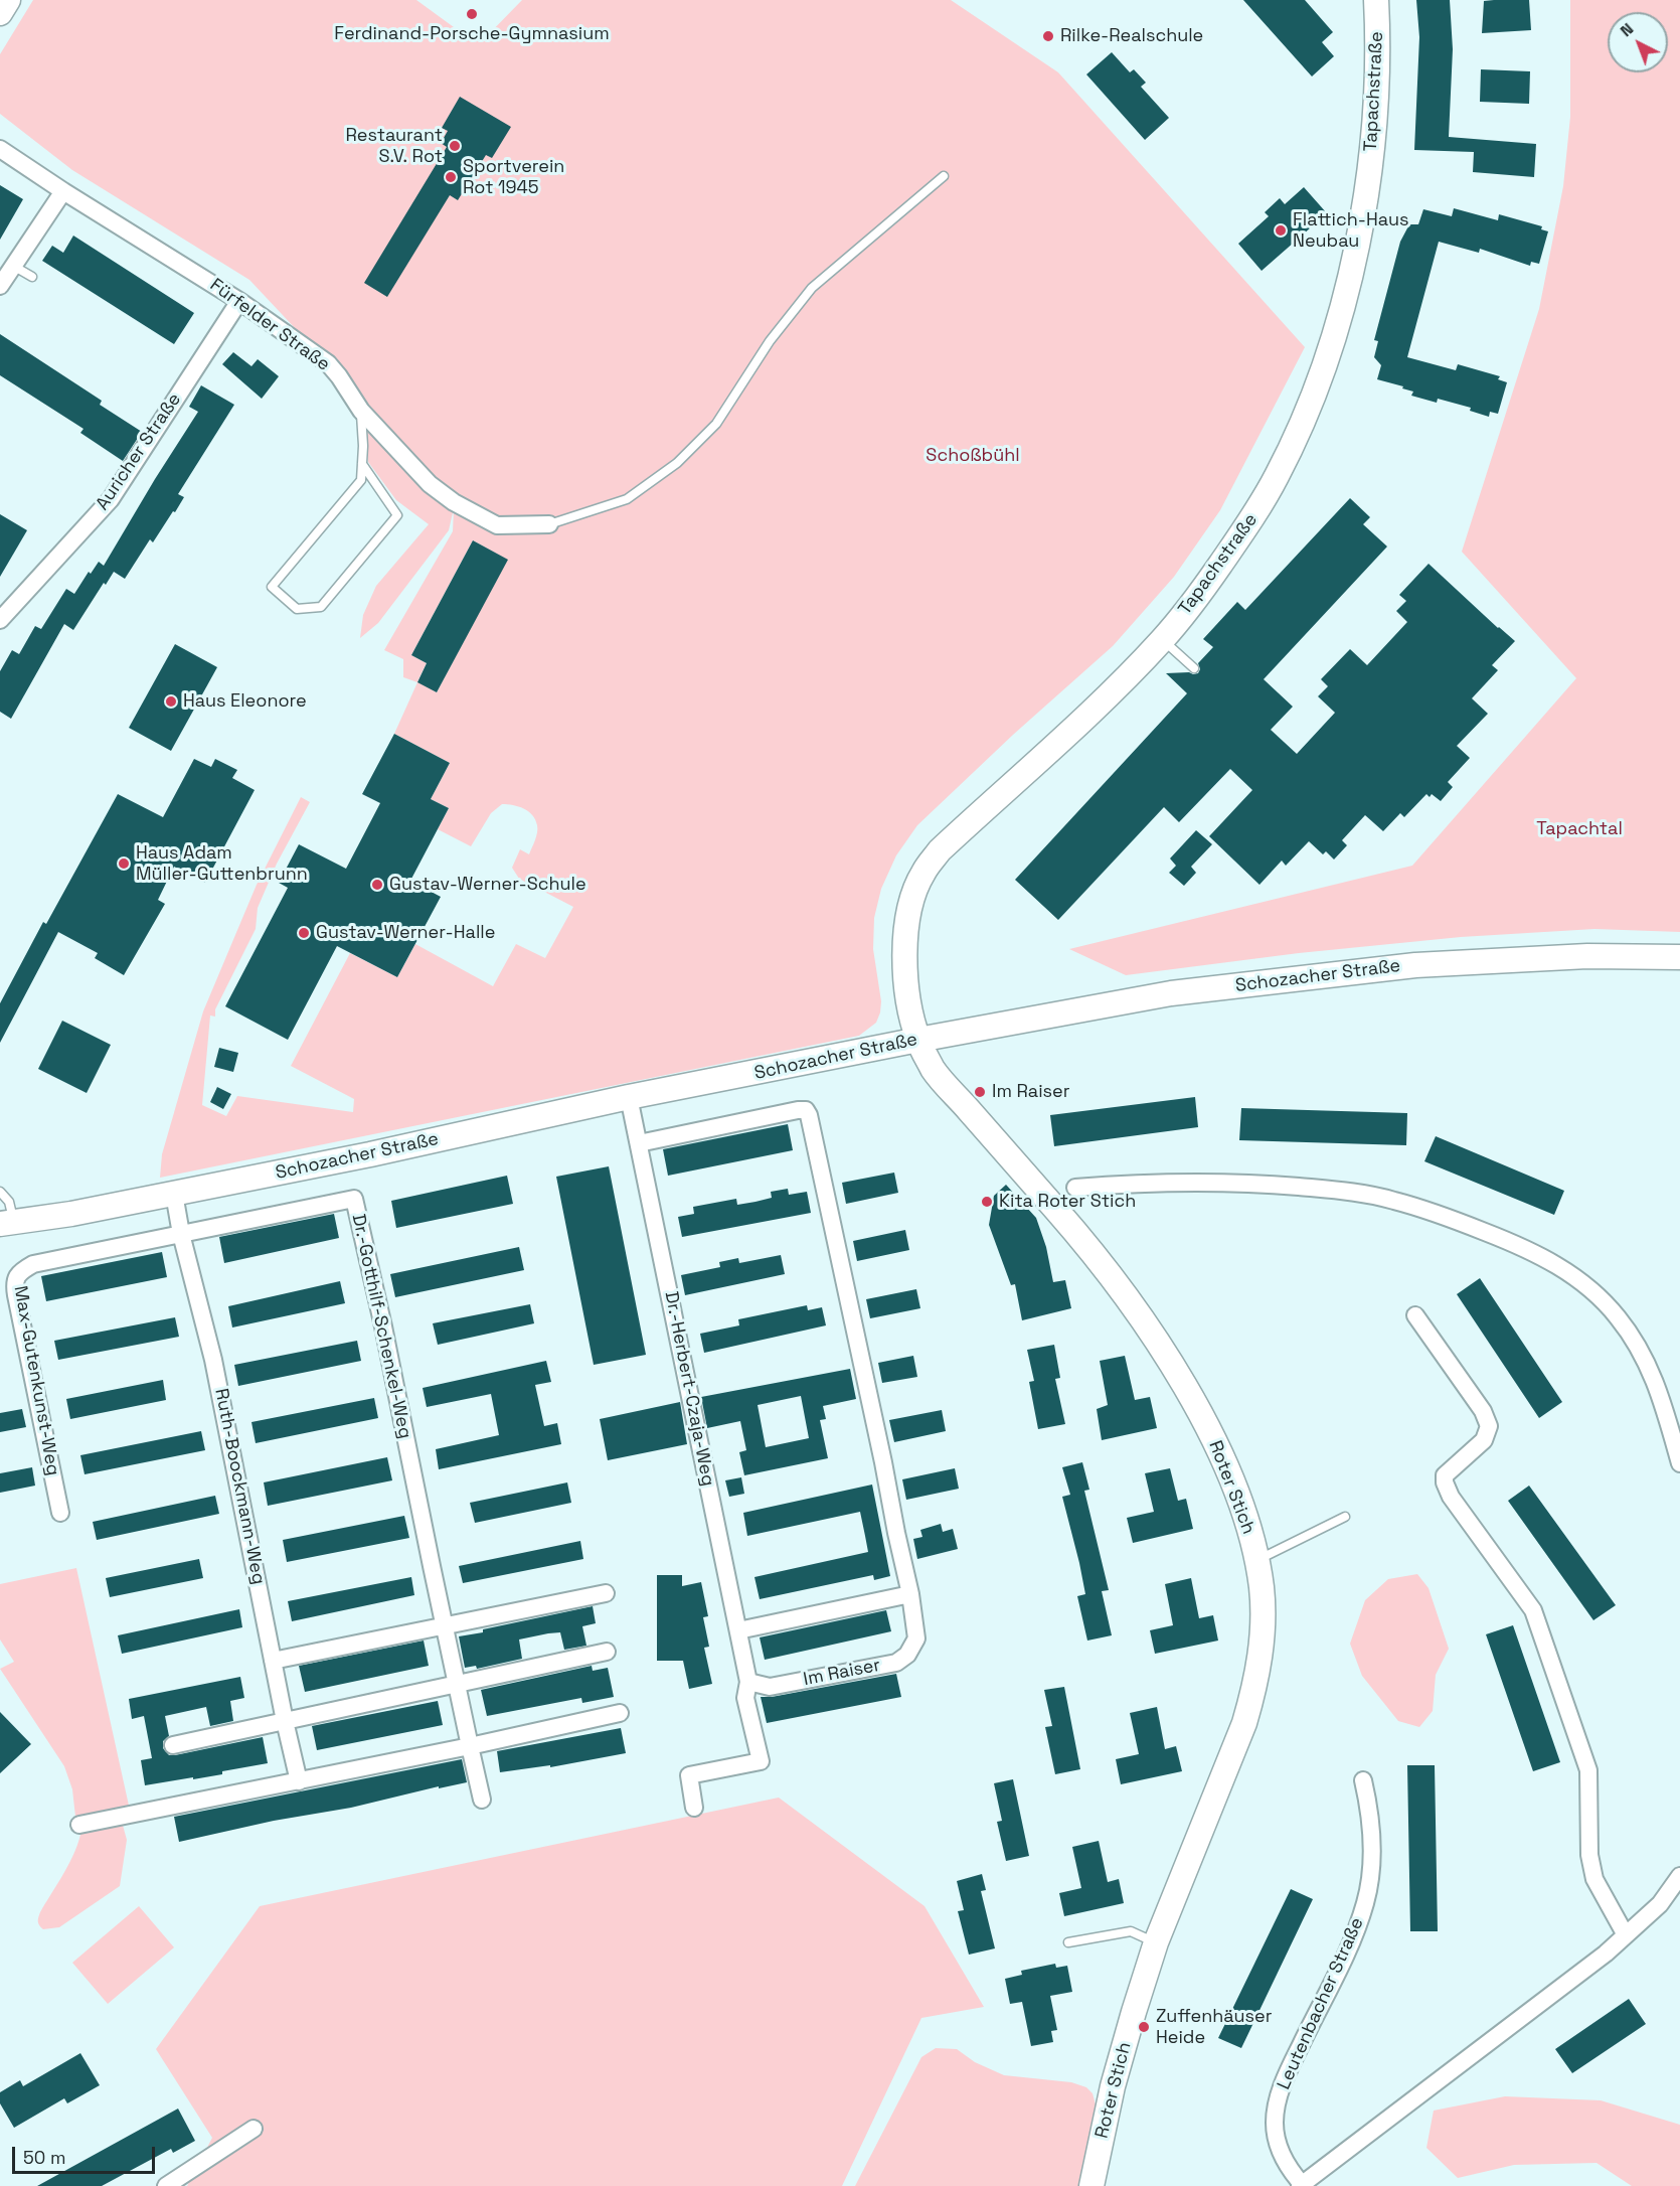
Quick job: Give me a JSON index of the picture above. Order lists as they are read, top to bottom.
{
  "streets": {
    "main road": ["Tapachstraße", "Schozacher Straße", "Roter Stich"],
    "street": [
      "Fürfelder Straße",
      "Auricher Straße",
      "Dr.-Gotthilf-Schenkel-Weg",
      "Max-Gutenkunst-Weg",
      "Dr.-Herbert-Czaja-Weg",
      "Ruth-Boockmann-Weg",
      "Im Raiser",
      "Leutenbacher Straße"
    ]
  },
  "crossings": [
    ["Tapachstraße", "Schozacher Straße"],
    ["Tapachstraße", "Roter Stich"],
    ["Fürfelder Straße", "Auricher Straße"],
    ["Schozacher Straße", "Dr.-Herbert-Czaja-Weg"],
    ["Schozacher Straße", "Ruth-Boockmann-Weg"],
    ["Schozacher Straße", "Roter Stich"],
    ["Dr.-Gotthilf-Schenkel-Weg", "Max-Gutenkunst-Weg"],
    ["Dr.-Gotthilf-Schenkel-Weg", "Ruth-Boockmann-Weg"],
    ["Max-Gutenkunst-Weg", "Ruth-Boockmann-Weg"],
    ["Dr.-Herbert-Czaja-Weg", "Im Raiser"]
  ],
  "parks": ["Schoßbühl", "Tapachtal"],
  "places": [
    "Ferdinand-Porsche-Gymnasium",
    "Rilke-Realschule",
    "Restaurant S.V. Rot",
    "Sportverein Rot 1945",
    "Flattich-Haus Neubau",
    "Haus Eleonore",
    "Haus Adam Müller-Guttenbrunn",
    "Gustav-Werner-Schule",
    "Gustav-Werner-Halle",
    "Im Raiser",
    "Kita Roter Stich",
    "Zuffenhäuser Heide"
  ],
  "scale_bar": "50 m",
  "north": "top left"
}
